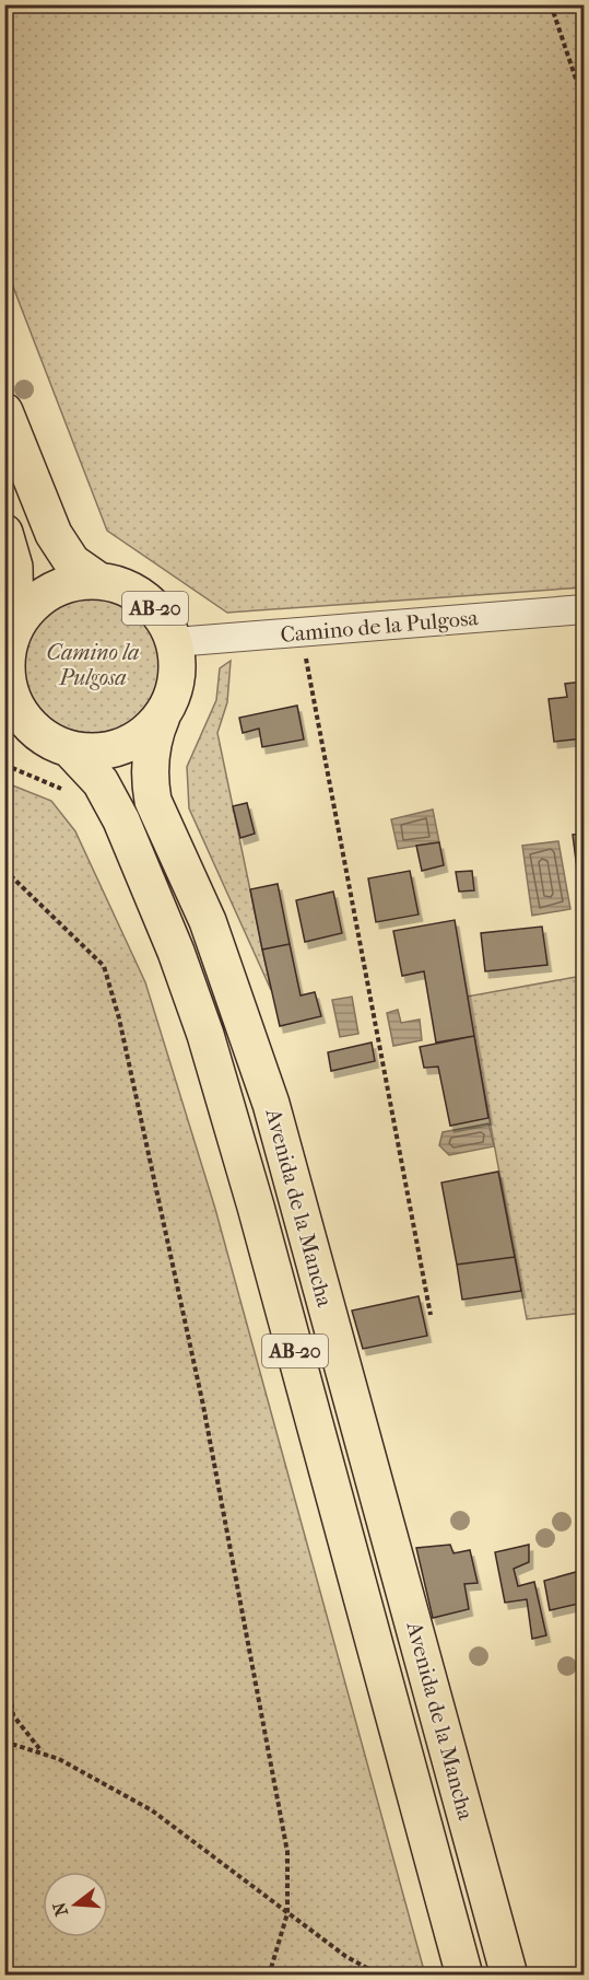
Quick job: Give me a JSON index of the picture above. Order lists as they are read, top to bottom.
{
  "streets": {
    "main road": ["AB-20", "Avenida de la Mancha"],
    "street": ["Camino de la Pulgosa"]
  },
  "crossings": [
    ["AB-20", "Camino de la Pulgosa"],
    ["AB-20", "Avenida de la Mancha"],
    ["Camino de la Pulgosa", "Avenida de la Mancha"]
  ],
  "parks": ["Camino la Pulgosa"],
  "north": "left"
}
